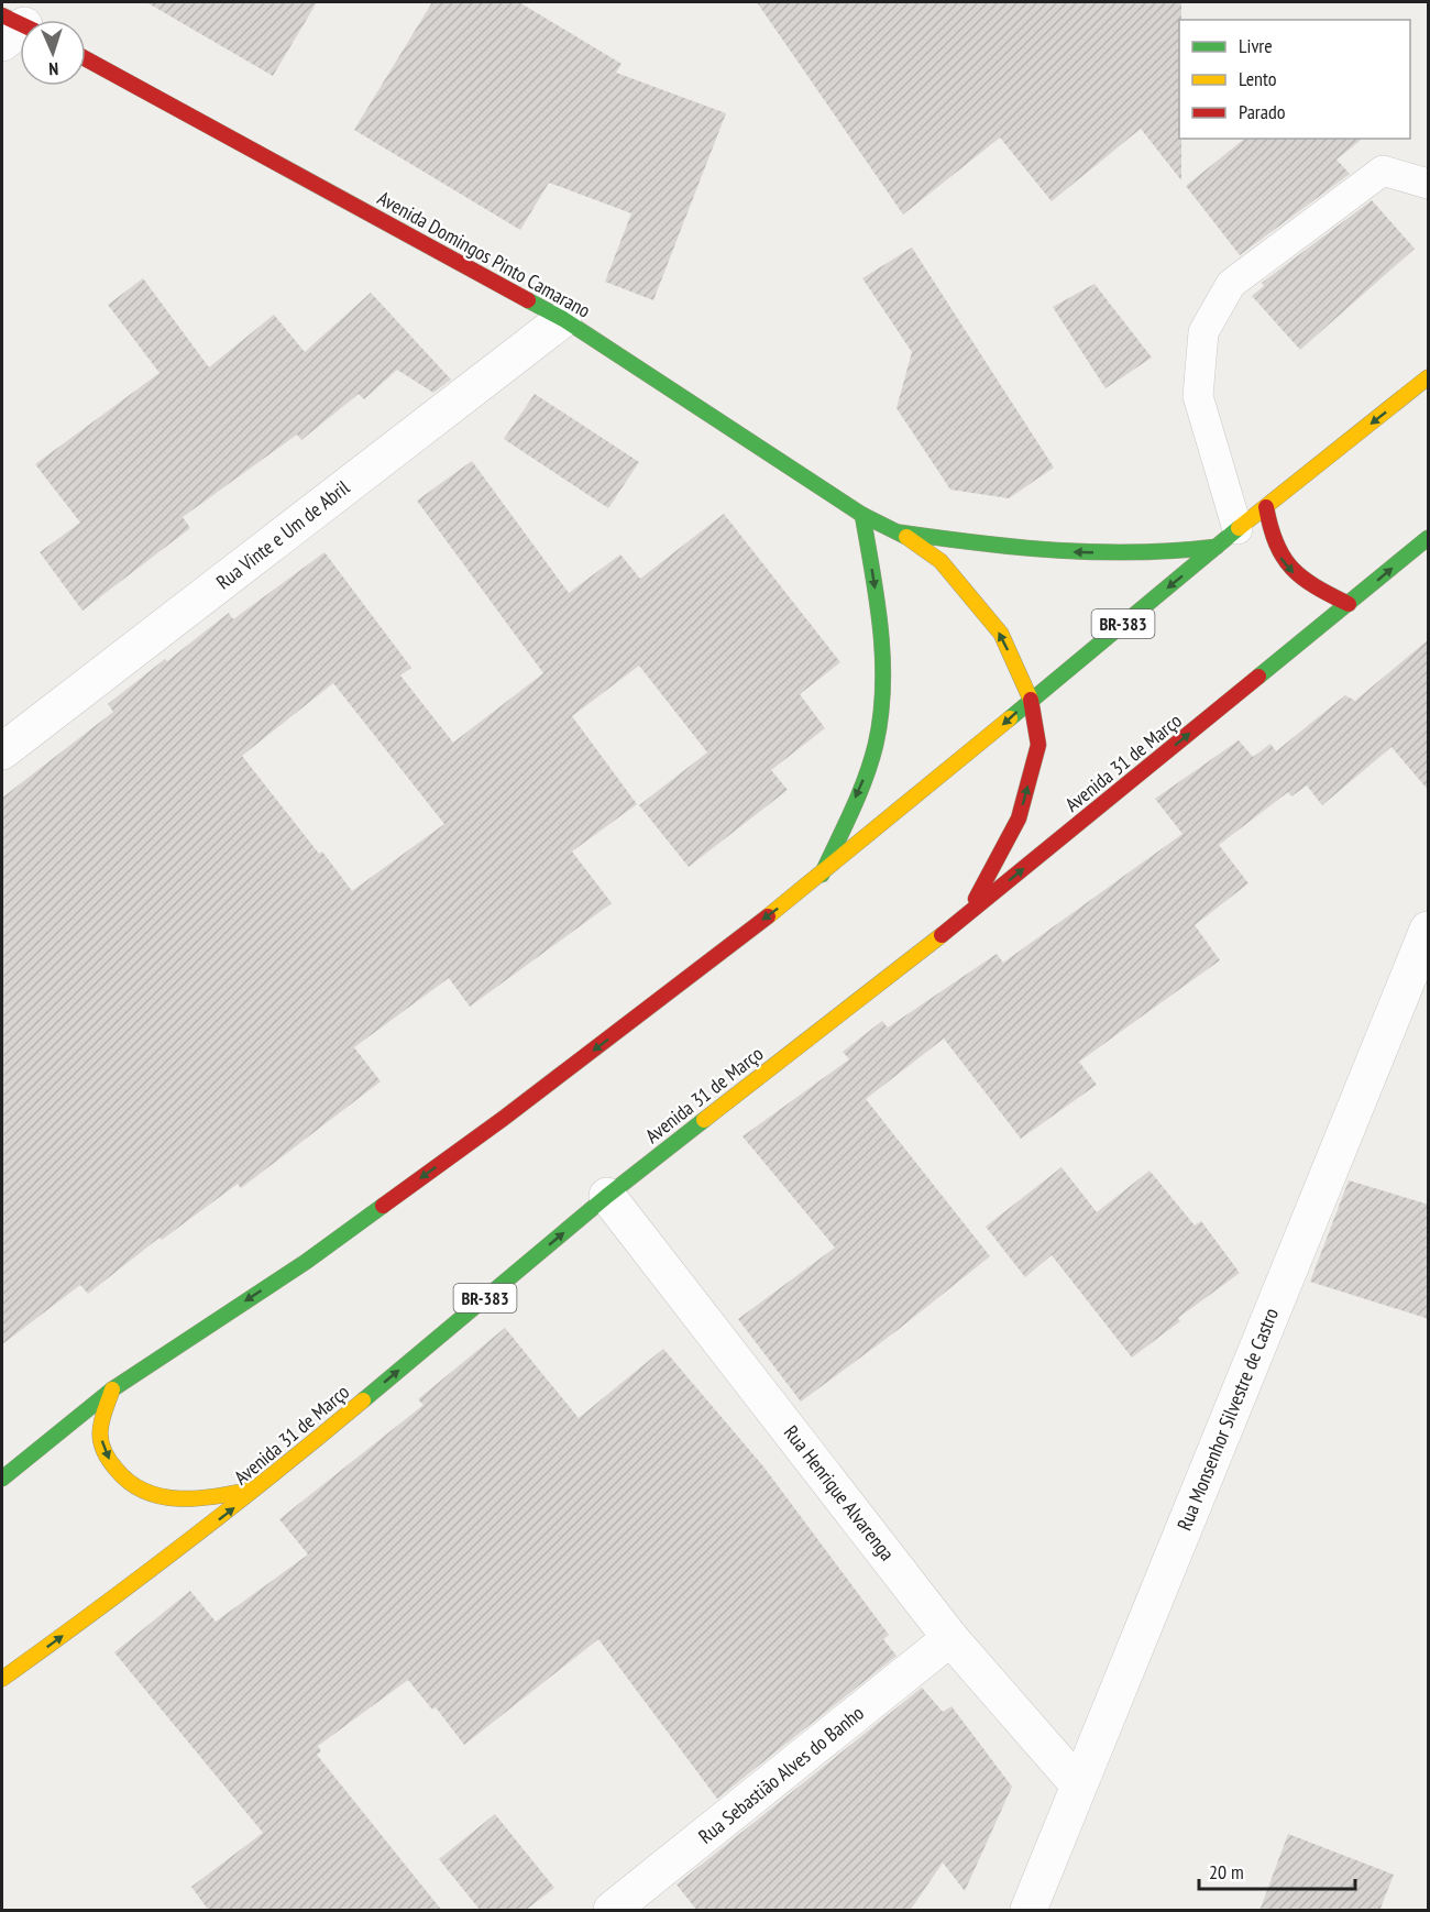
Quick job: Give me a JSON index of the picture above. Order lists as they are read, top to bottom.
{
  "streets": {
    "main road": ["Avenida Domingos Pinto Camarano", "BR-383", "Avenida 31 de Março"],
    "street": [
      "Rua Vinte e Um de Abril",
      "Rua Monsenhor Silvestre de Castro",
      "Rua Henrique Alvarenga",
      "Rua Sebastião Alves do Banho"
    ]
  },
  "crossings": [
    ["Avenida Domingos Pinto Camarano", "Rua Vinte e Um de Abril"],
    ["Avenida 31 de Março", "Rua Henrique Alvarenga"],
    ["Rua Monsenhor Silvestre de Castro", "Rua Henrique Alvarenga"],
    ["Rua Henrique Alvarenga", "Rua Sebastião Alves do Banho"]
  ],
  "legend": ["Livre", "Lento", "Parado"],
  "scale_bar": "20 m",
  "north": "bottom"
}
